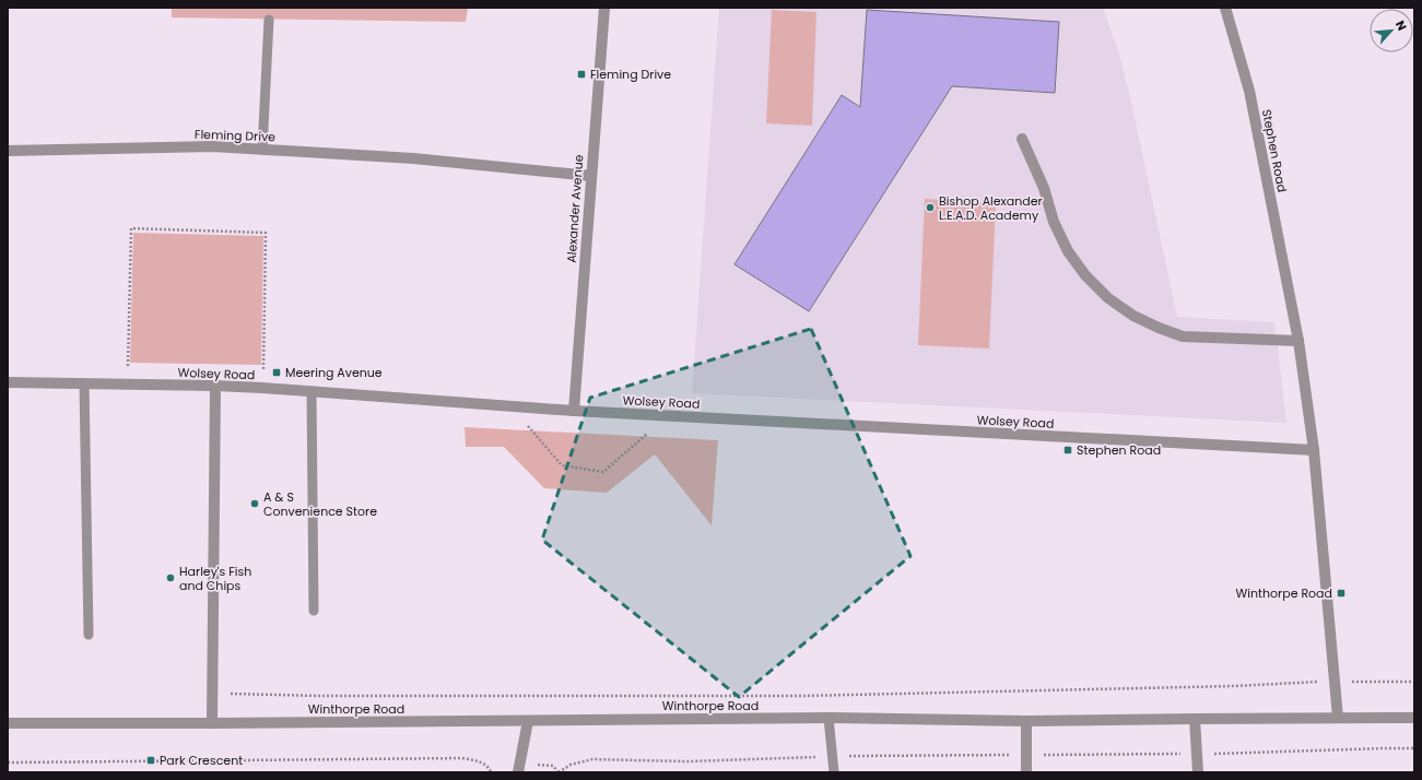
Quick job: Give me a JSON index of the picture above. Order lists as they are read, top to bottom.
{
  "streets": {
    "street": [
      "Fleming Drive",
      "Stephen Road",
      "Alexander Avenue",
      "Wolsey Road",
      "Winthorpe Road"
    ]
  },
  "crossings": [
    ["Fleming Drive", "Alexander Avenue"],
    ["Stephen Road", "Wolsey Road"],
    ["Stephen Road", "Winthorpe Road"],
    ["Alexander Avenue", "Wolsey Road"]
  ],
  "places": {
    "transit": [
      "Fleming Drive",
      "Meering Avenue",
      "Stephen Road",
      "Winthorpe Road",
      "Park Crescent"
    ],
    "other": ["Bishop Alexander L.E.A.D. Academy", "A & S Convenience Store", "Harley's Fish and Chips"]
  },
  "north": "top right"
}
